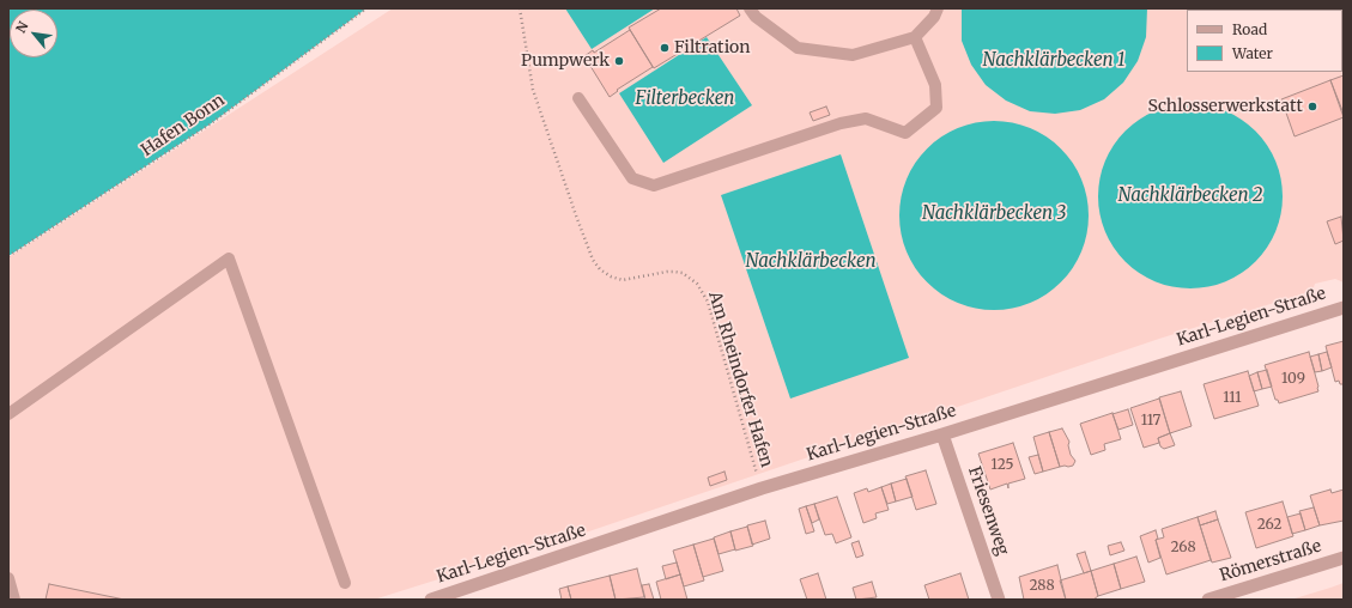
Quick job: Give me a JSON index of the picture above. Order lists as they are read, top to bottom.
{
  "streets": {
    "street": ["Karl-Legien-Straße", "Friesenweg", "Römerstraße"],
    "path": ["Hafen Bonn", "Am Rheindorfer Hafen"]
  },
  "crossings": [
    ["Karl-Legien-Straße", "Am Rheindorfer Hafen"],
    ["Karl-Legien-Straße", "Friesenweg"]
  ],
  "water": [
    "Nachklärbecken 1",
    "Filterbecken",
    "Nachklärbecken 2",
    "Nachklärbecken 3",
    "Nachklärbecken"
  ],
  "places": ["Filtration", "Pumpwerk", "Schlosserwerkstatt"],
  "house_numbers": [
    "109",
    "111",
    "117",
    "125",
    "262",
    "268",
    "288"
  ],
  "legend": ["Road", "Water"],
  "north": "top left"
}
